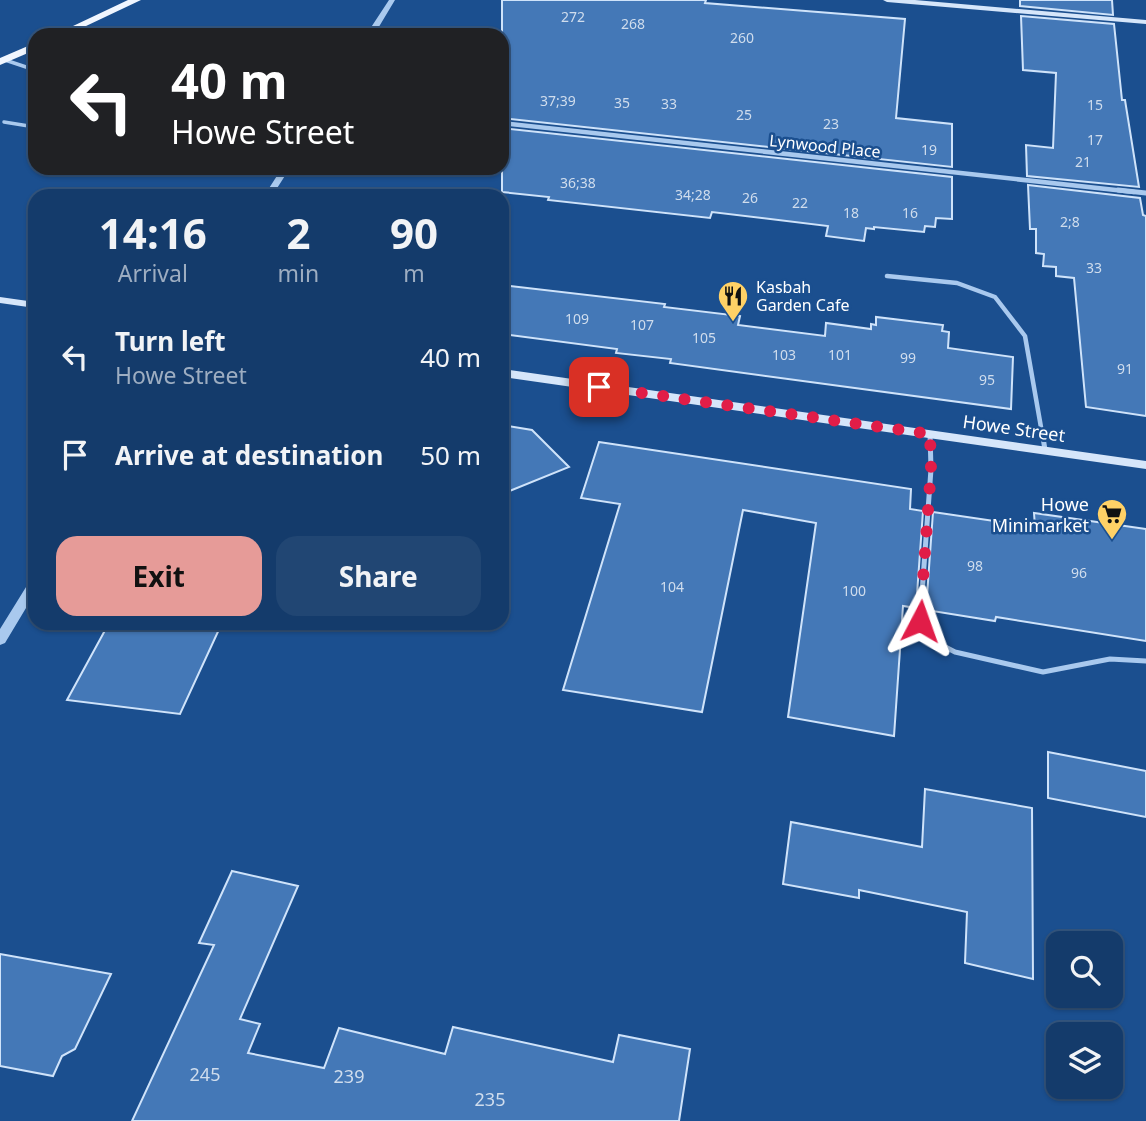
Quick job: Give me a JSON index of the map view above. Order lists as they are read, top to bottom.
{
  "streets": {
    "main road": ["Howe Street"],
    "street": ["Lynwood Place"]
  },
  "places": {
    "restaurant": ["Kasbah Garden Cafe"],
    "supermarket": ["Howe Minimarket"]
  },
  "house_numbers": [
    "272",
    "268",
    "260",
    "37;39",
    "35",
    "33",
    "15",
    "25",
    "23",
    "17",
    "19",
    "21",
    "36;38",
    "34;28",
    "26",
    "22",
    "18",
    "16",
    "2;8",
    "33",
    "109",
    "107",
    "105",
    "103",
    "101",
    "99",
    "91",
    "95",
    "98",
    "96",
    "104",
    "100",
    "245",
    "239",
    "235"
  ],
  "page": {
    "turn": ["40 m", "Howe Street"],
    "eta": [
      "14:16",
      "Arrival",
      "2",
      "min",
      "90",
      "m"
    ],
    "list": [
      {
        "name": "Turn left",
        "note": "Howe Street",
        "value": "40 m"
      },
      {
        "name": "Arrive at destination",
        "value": "50 m"
      }
    ],
    "buttons": ["Exit", "Share"]
  }
}
